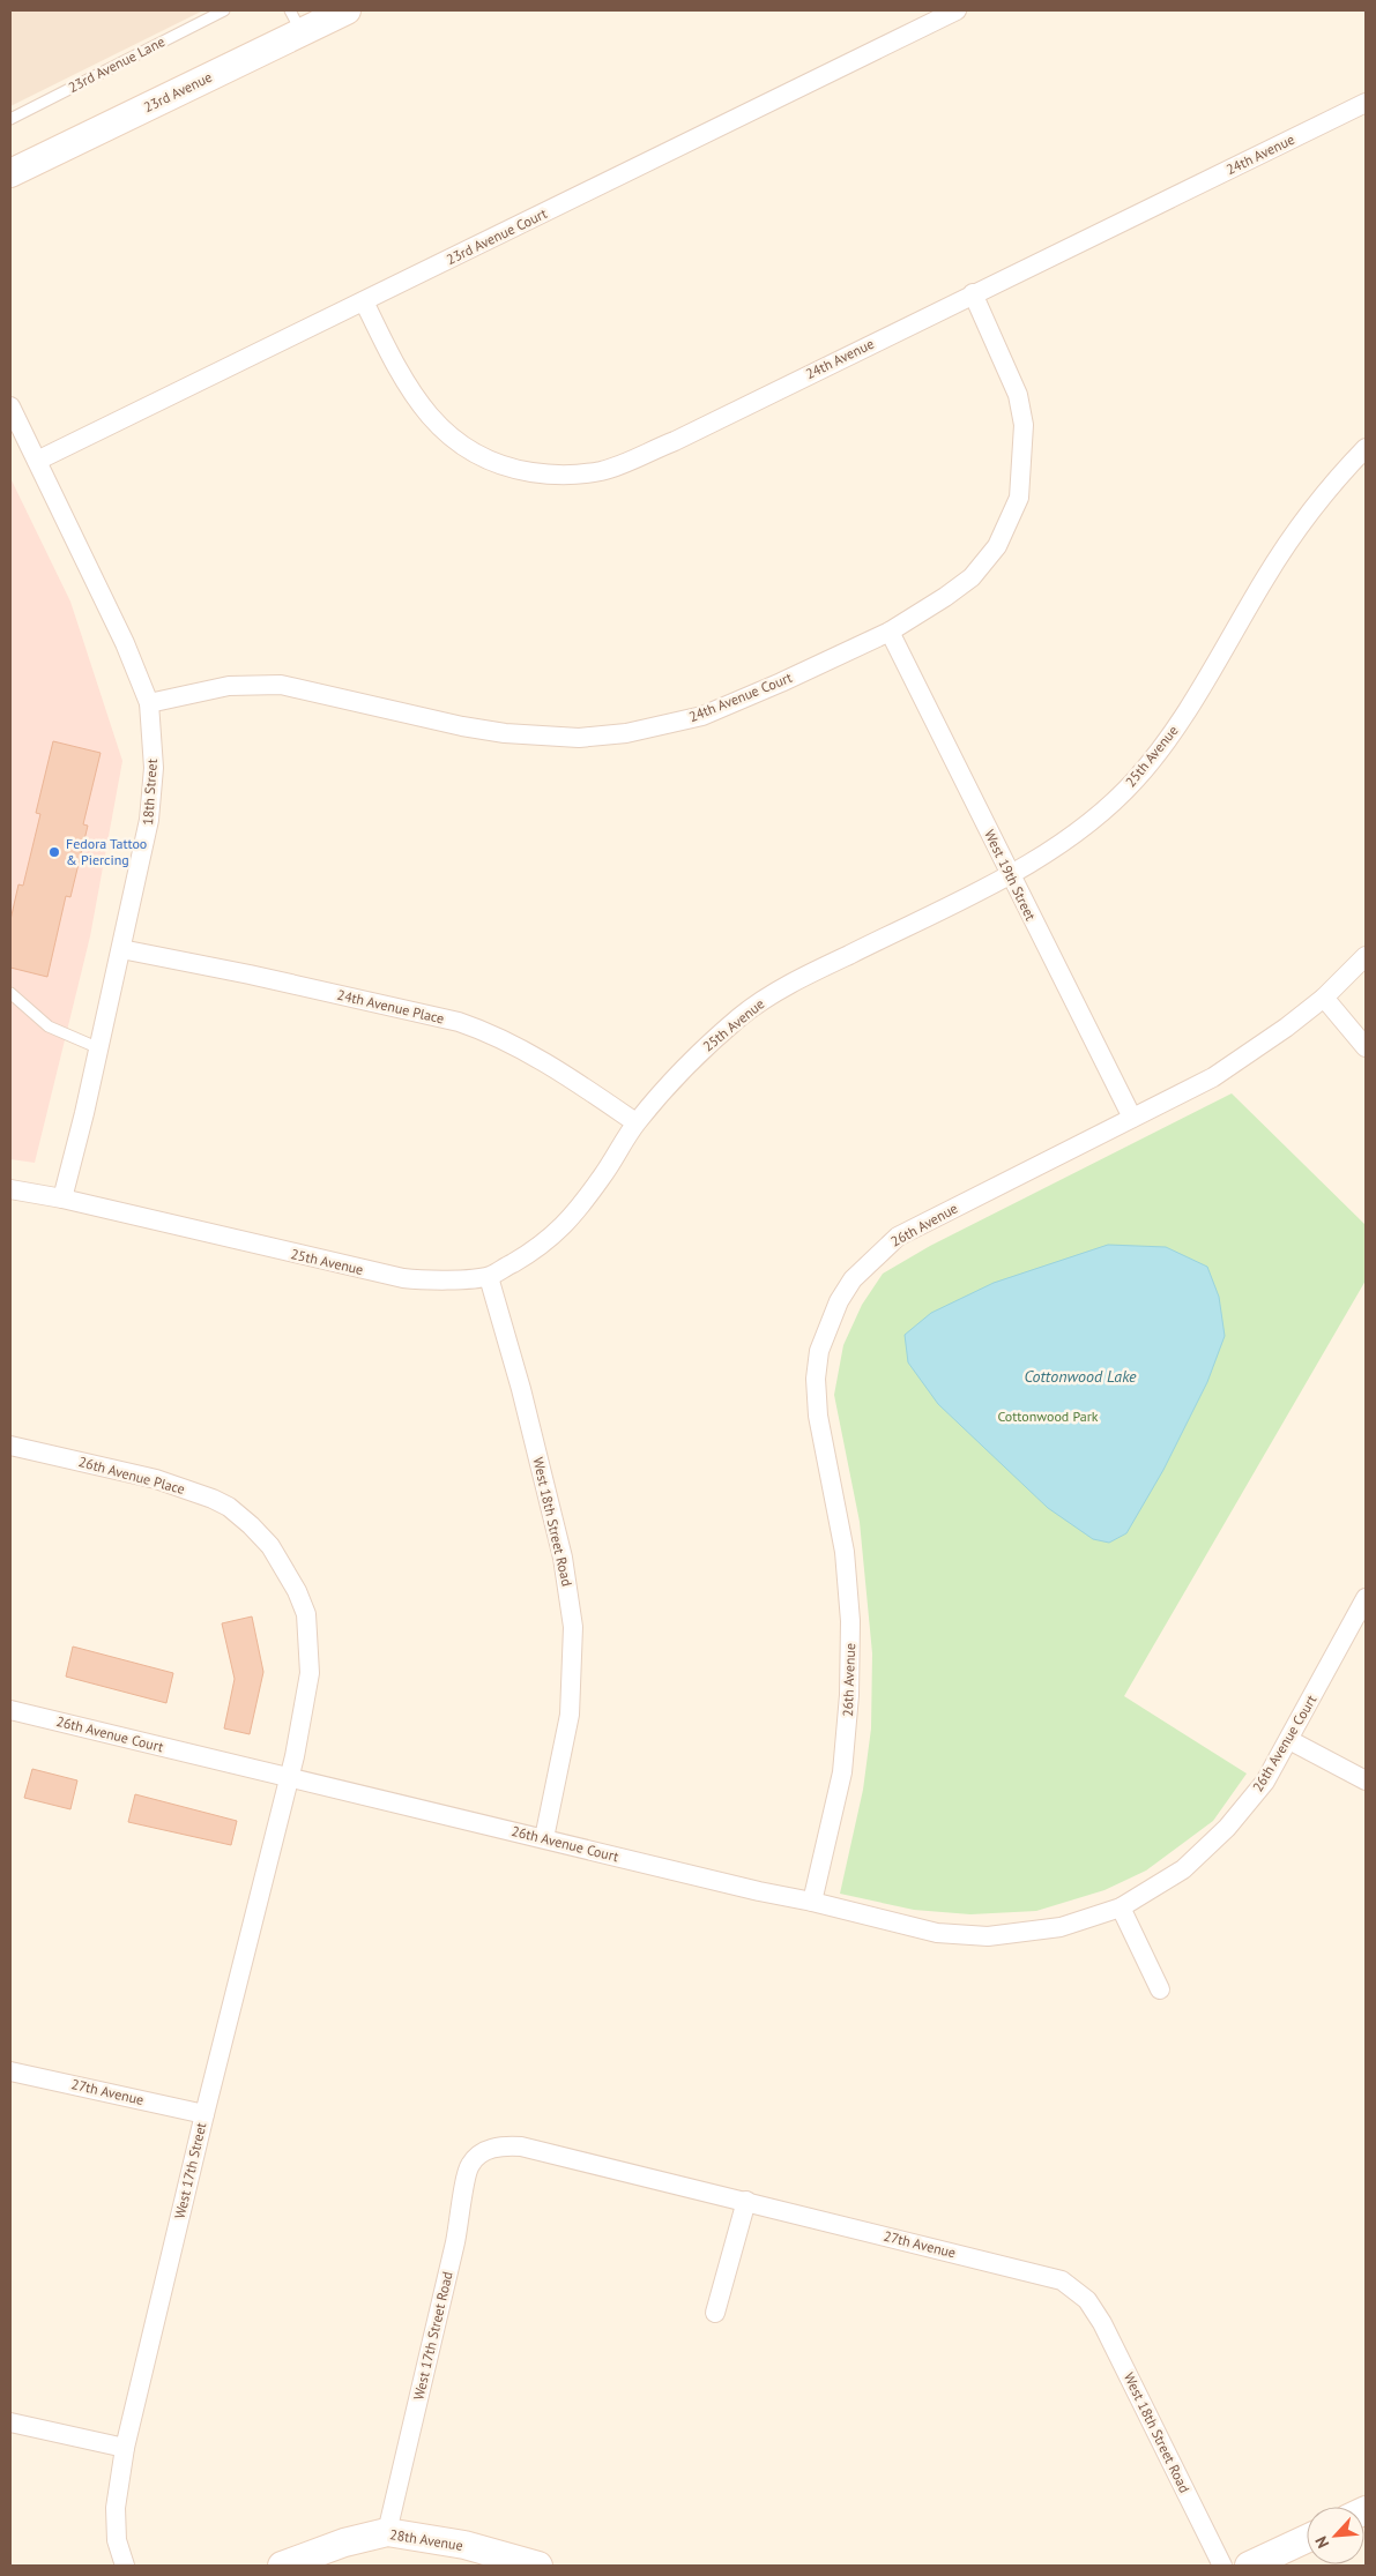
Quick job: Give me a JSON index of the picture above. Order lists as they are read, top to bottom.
{
  "streets": {
    "main road": ["23rd Avenue", "28th Avenue"],
    "street": [
      "24th Avenue",
      "23rd Avenue Court",
      "24th Avenue Court",
      "25th Avenue",
      "18th Street",
      "West 19th Street",
      "24th Avenue Place",
      "26th Avenue",
      "26th Avenue Place",
      "West 18th Street Road",
      "26th Avenue Court",
      "27th Avenue",
      "West 17th Street",
      "West 17th Street Road"
    ],
    "lane": ["23rd Avenue Lane"]
  },
  "crossings": [
    ["24th Avenue", "23rd Avenue Court"],
    ["24th Avenue", "24th Avenue Court"],
    ["23rd Avenue Court", "18th Street"],
    ["24th Avenue Court", "18th Street"],
    ["24th Avenue Court", "West 19th Street"],
    ["25th Avenue", "18th Street"],
    ["25th Avenue", "West 19th Street"],
    ["25th Avenue", "24th Avenue Place"],
    ["25th Avenue", "West 18th Street Road"],
    ["18th Street", "24th Avenue Place"],
    ["West 19th Street", "26th Avenue"],
    ["26th Avenue", "26th Avenue Court"],
    ["26th Avenue Place", "26th Avenue Court"],
    ["26th Avenue Place", "West 17th Street"],
    ["West 18th Street Road", "26th Avenue Court"],
    ["West 18th Street Road", "27th Avenue"],
    ["26th Avenue Court", "West 17th Street"],
    ["27th Avenue", "West 17th Street"],
    ["27th Avenue", "West 17th Street Road"],
    ["West 17th Street Road", "28th Avenue"]
  ],
  "water": ["Cottonwood Lake"],
  "parks": ["Cottonwood Park"],
  "places": ["Fedora Tattoo & Piercing"],
  "north": "bottom left"
}
